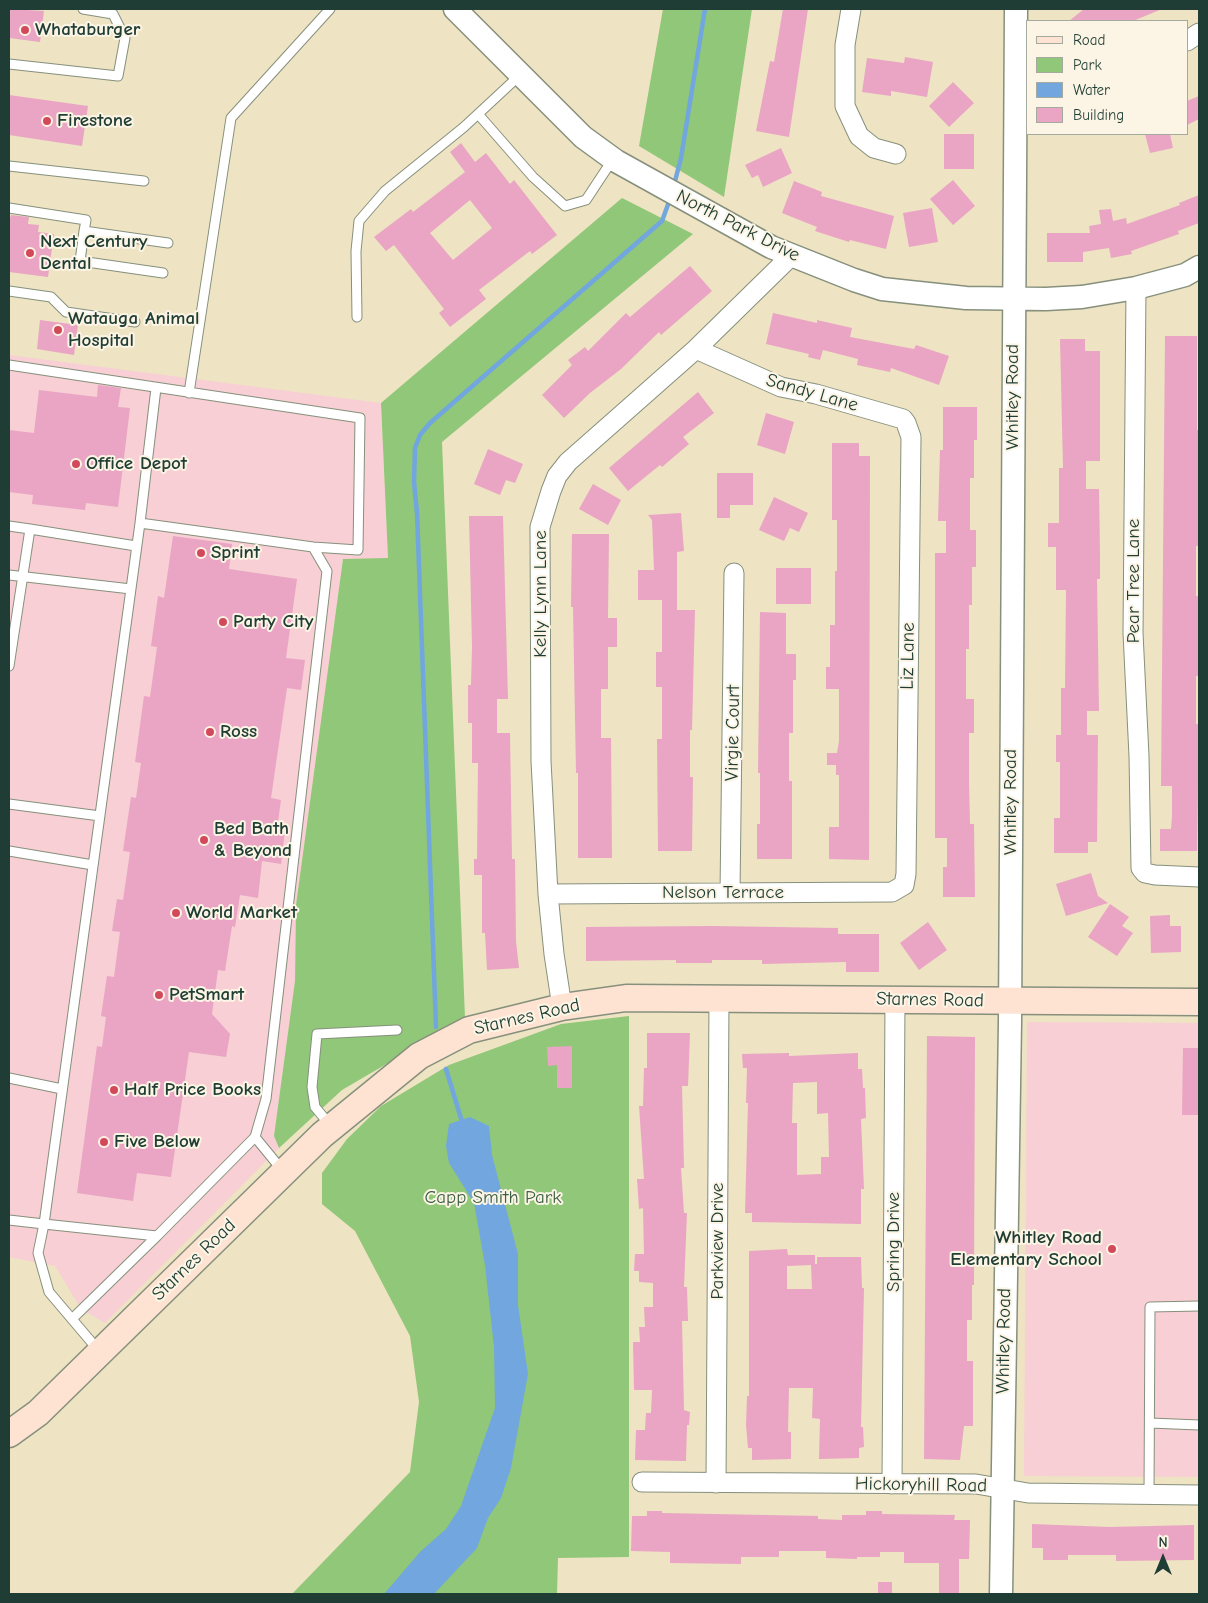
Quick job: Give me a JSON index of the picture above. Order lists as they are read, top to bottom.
{
  "streets": {
    "main road": ["Starnes Road"],
    "street": [
      "North Park Drive",
      "Sandy Lane",
      "Whitley Road",
      "Pear Tree Lane",
      "Kelly Lynn Lane",
      "Liz Lane",
      "Virgie Court",
      "Nelson Terrace",
      "Parkview Drive",
      "Spring Drive",
      "Hickoryhill Road"
    ]
  },
  "crossings": [
    ["North Park Drive", "Whitley Road"],
    ["North Park Drive", "Pear Tree Lane"],
    ["North Park Drive", "Kelly Lynn Lane"],
    ["Sandy Lane", "Kelly Lynn Lane"],
    ["Sandy Lane", "Liz Lane"],
    ["Whitley Road", "Starnes Road"],
    ["Whitley Road", "Hickoryhill Road"],
    ["Kelly Lynn Lane", "Nelson Terrace"],
    ["Kelly Lynn Lane", "Starnes Road"],
    ["Liz Lane", "Nelson Terrace"],
    ["Virgie Court", "Nelson Terrace"],
    ["Starnes Road", "Parkview Drive"],
    ["Starnes Road", "Spring Drive"],
    ["Parkview Drive", "Hickoryhill Road"],
    ["Spring Drive", "Hickoryhill Road"]
  ],
  "parks": ["Capp Smith Park"],
  "places": [
    "Whataburger",
    "Firestone",
    "Next Century Dental",
    "Watauga Animal Hospital",
    "Office Depot",
    "Sprint",
    "Party City",
    "Ross",
    "Bed Bath & Beyond",
    "World Market",
    "PetSmart",
    "Half Price Books",
    "Five Below",
    "Whitley Road Elementary School"
  ],
  "legend": [
    "Road",
    "Park",
    "Water",
    "Building"
  ],
  "north": "top"
}
